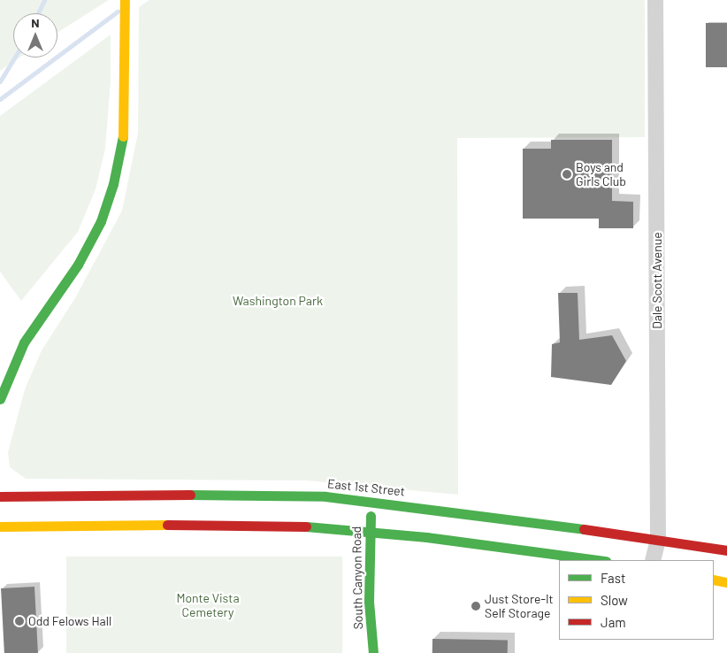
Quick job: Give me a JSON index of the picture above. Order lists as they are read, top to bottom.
{
  "streets": {
    "main road": ["East 1st Street", "South Canyon Road"],
    "street": ["Dale Scott Avenue"]
  },
  "crossings": [
    ["Dale Scott Avenue", "East 1st Street"],
    ["East 1st Street", "South Canyon Road"]
  ],
  "parks": ["Washington Park", "Monte Vista Cemetery"],
  "places": ["Boys and Girls Club", "Just Store-It Self Storage", "Odd Felows Hall"],
  "legend": ["Fast", "Slow", "Jam"],
  "north": "top"
}
